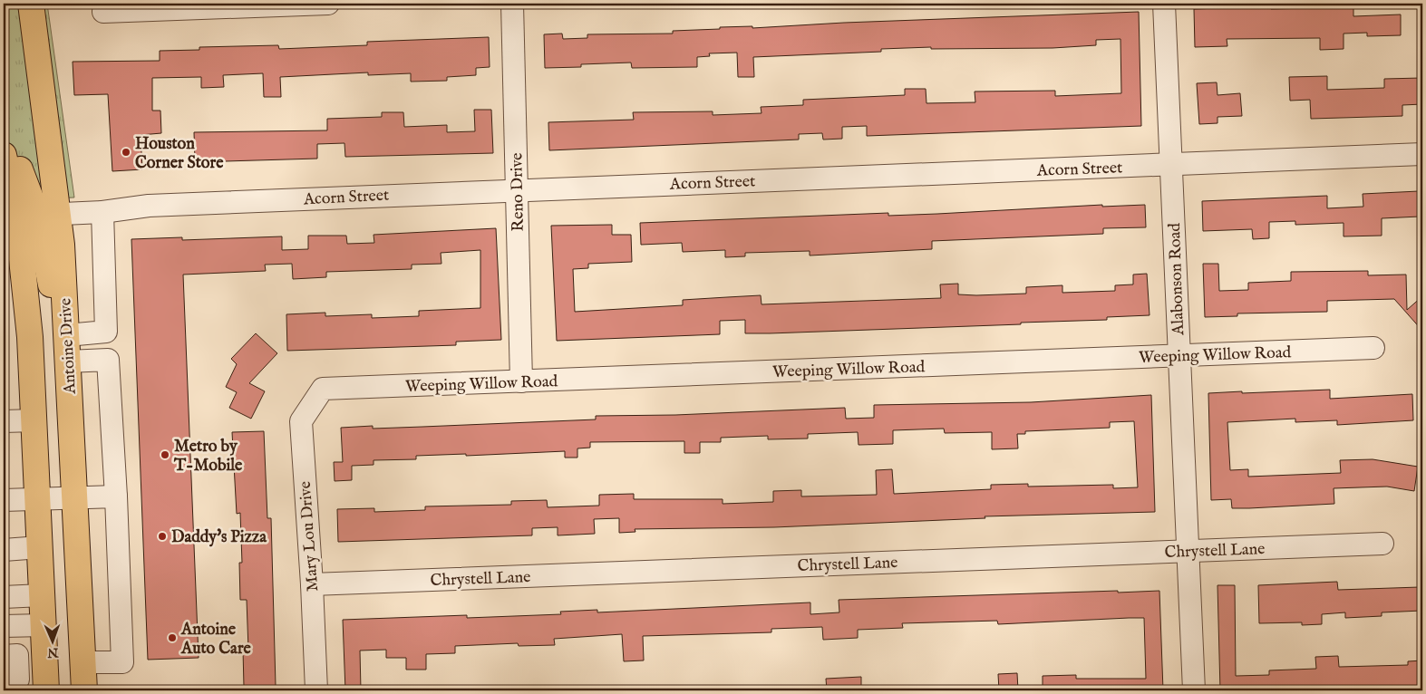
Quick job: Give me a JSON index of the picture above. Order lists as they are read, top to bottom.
{
  "streets": {
    "main road": ["Antoine Drive"],
    "street": [
      "Acorn Street",
      "Reno Drive",
      "Alabonson Road",
      "Weeping Willow Road",
      "Mary Lou Drive",
      "Chrystell Lane"
    ]
  },
  "crossings": [
    ["Acorn Street", "Reno Drive"],
    ["Acorn Street", "Alabonson Road"],
    ["Acorn Street", "Antoine Drive"],
    ["Reno Drive", "Weeping Willow Road"],
    ["Alabonson Road", "Weeping Willow Road"],
    ["Alabonson Road", "Chrystell Lane"],
    ["Weeping Willow Road", "Mary Lou Drive"],
    ["Mary Lou Drive", "Chrystell Lane"]
  ],
  "places": [
    "Houston Corner Store",
    "Metro by T-Mobile",
    "Daddy's Pizza",
    "Antoine Auto Care"
  ],
  "north": "bottom"
}
